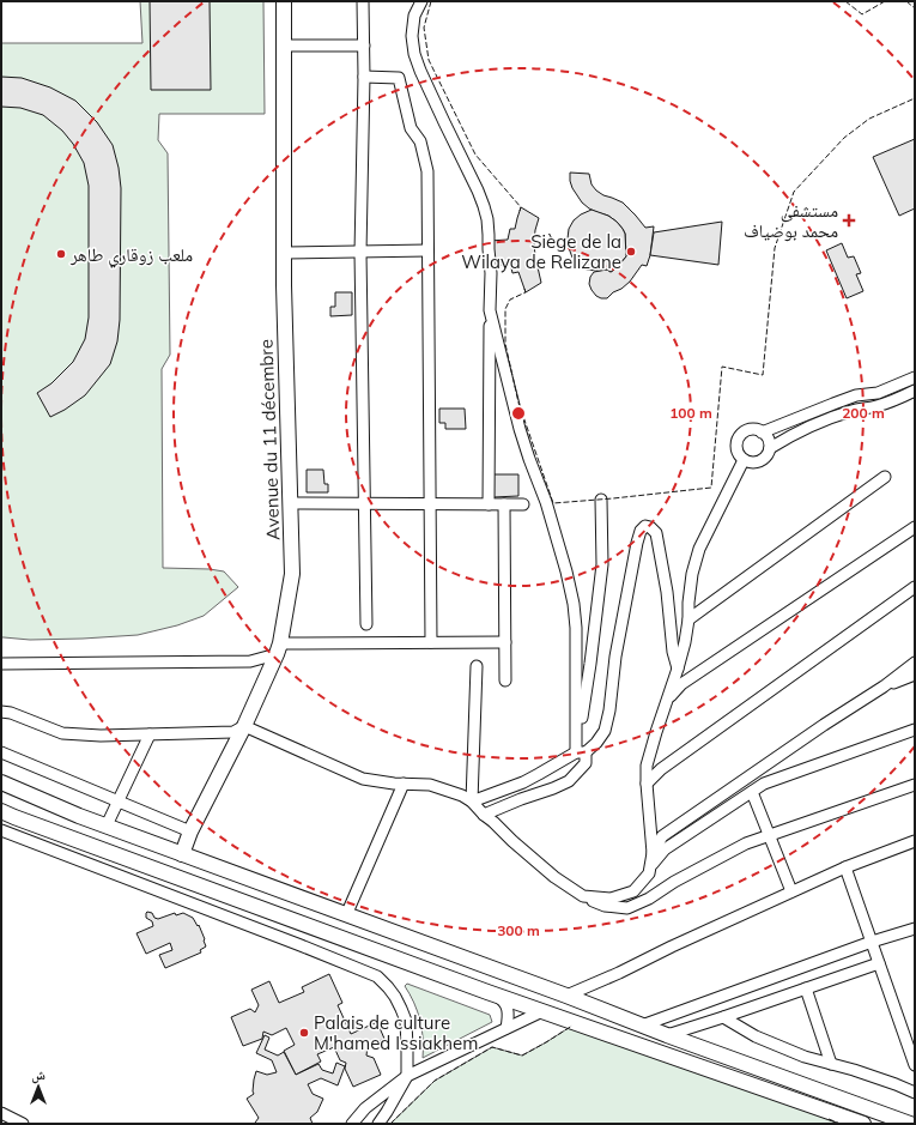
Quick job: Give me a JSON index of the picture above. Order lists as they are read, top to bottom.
{
  "streets": {
    "main road": ["Avenue du 11 décembre"]
  },
  "places": {
    "health": ["مستشفى محمد بوضياف"],
    "other": ["Siège de la Wilaya de Relizane", "ملعب زوقاري طاهر", "Palais de culture M'hamed Issiakhem"]
  },
  "north": "top",
  "rings": ["100 m", "200 m", "300 m"]
}
